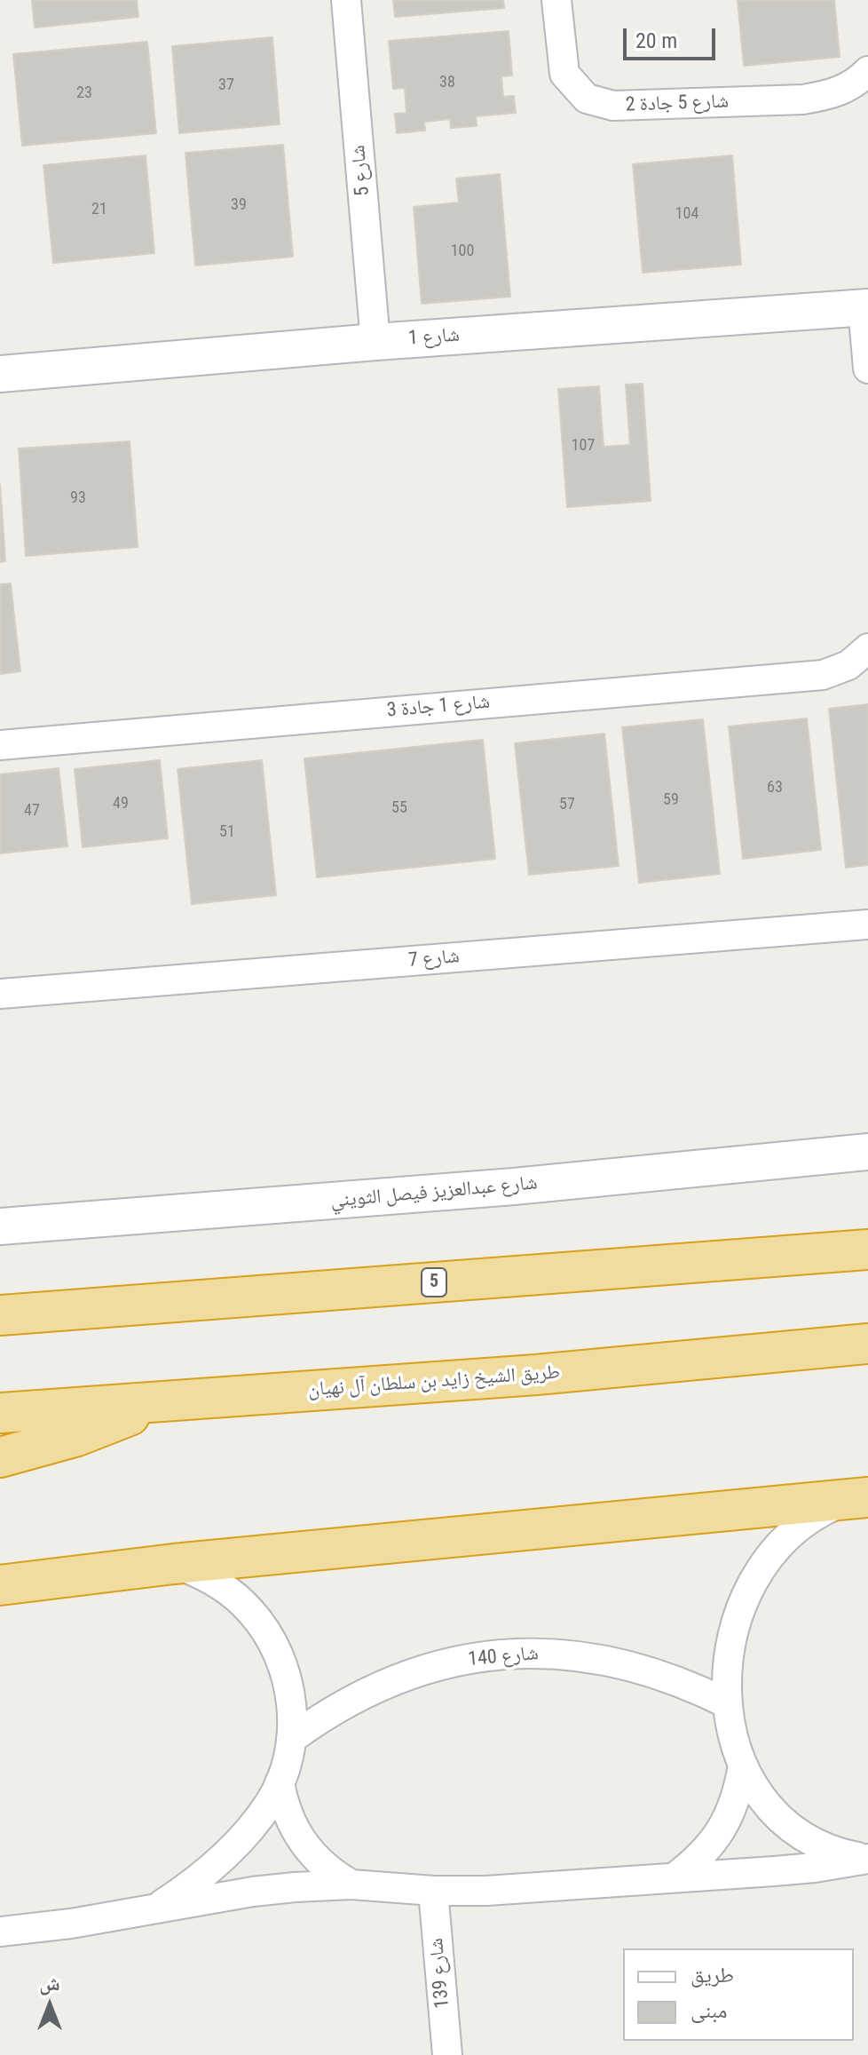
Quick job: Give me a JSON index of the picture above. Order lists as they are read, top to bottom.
{
  "streets": {
    "highway": ["5", "طريق الشيخ زايد بن سلطان آل نهيان"],
    "street": [
      "شارع 5 جادة 2",
      "شارع 5",
      "شارع 1",
      "شارع 1 جادة 3",
      "شارع 7",
      "شارع عبدالعزيز فيصل الثويني",
      "شارع 140",
      "شارع 139"
    ]
  },
  "crossings": [
    ["شارع 5", "شارع 1"]
  ],
  "house_numbers": [
    "38",
    "37",
    "23",
    "39",
    "21",
    "104",
    "100",
    "107",
    "93",
    "63",
    "59",
    "49",
    "57",
    "55",
    "47",
    "51"
  ],
  "legend": ["طريق", "مبنى"],
  "scale_bar": "20 m",
  "north": "top"
}
